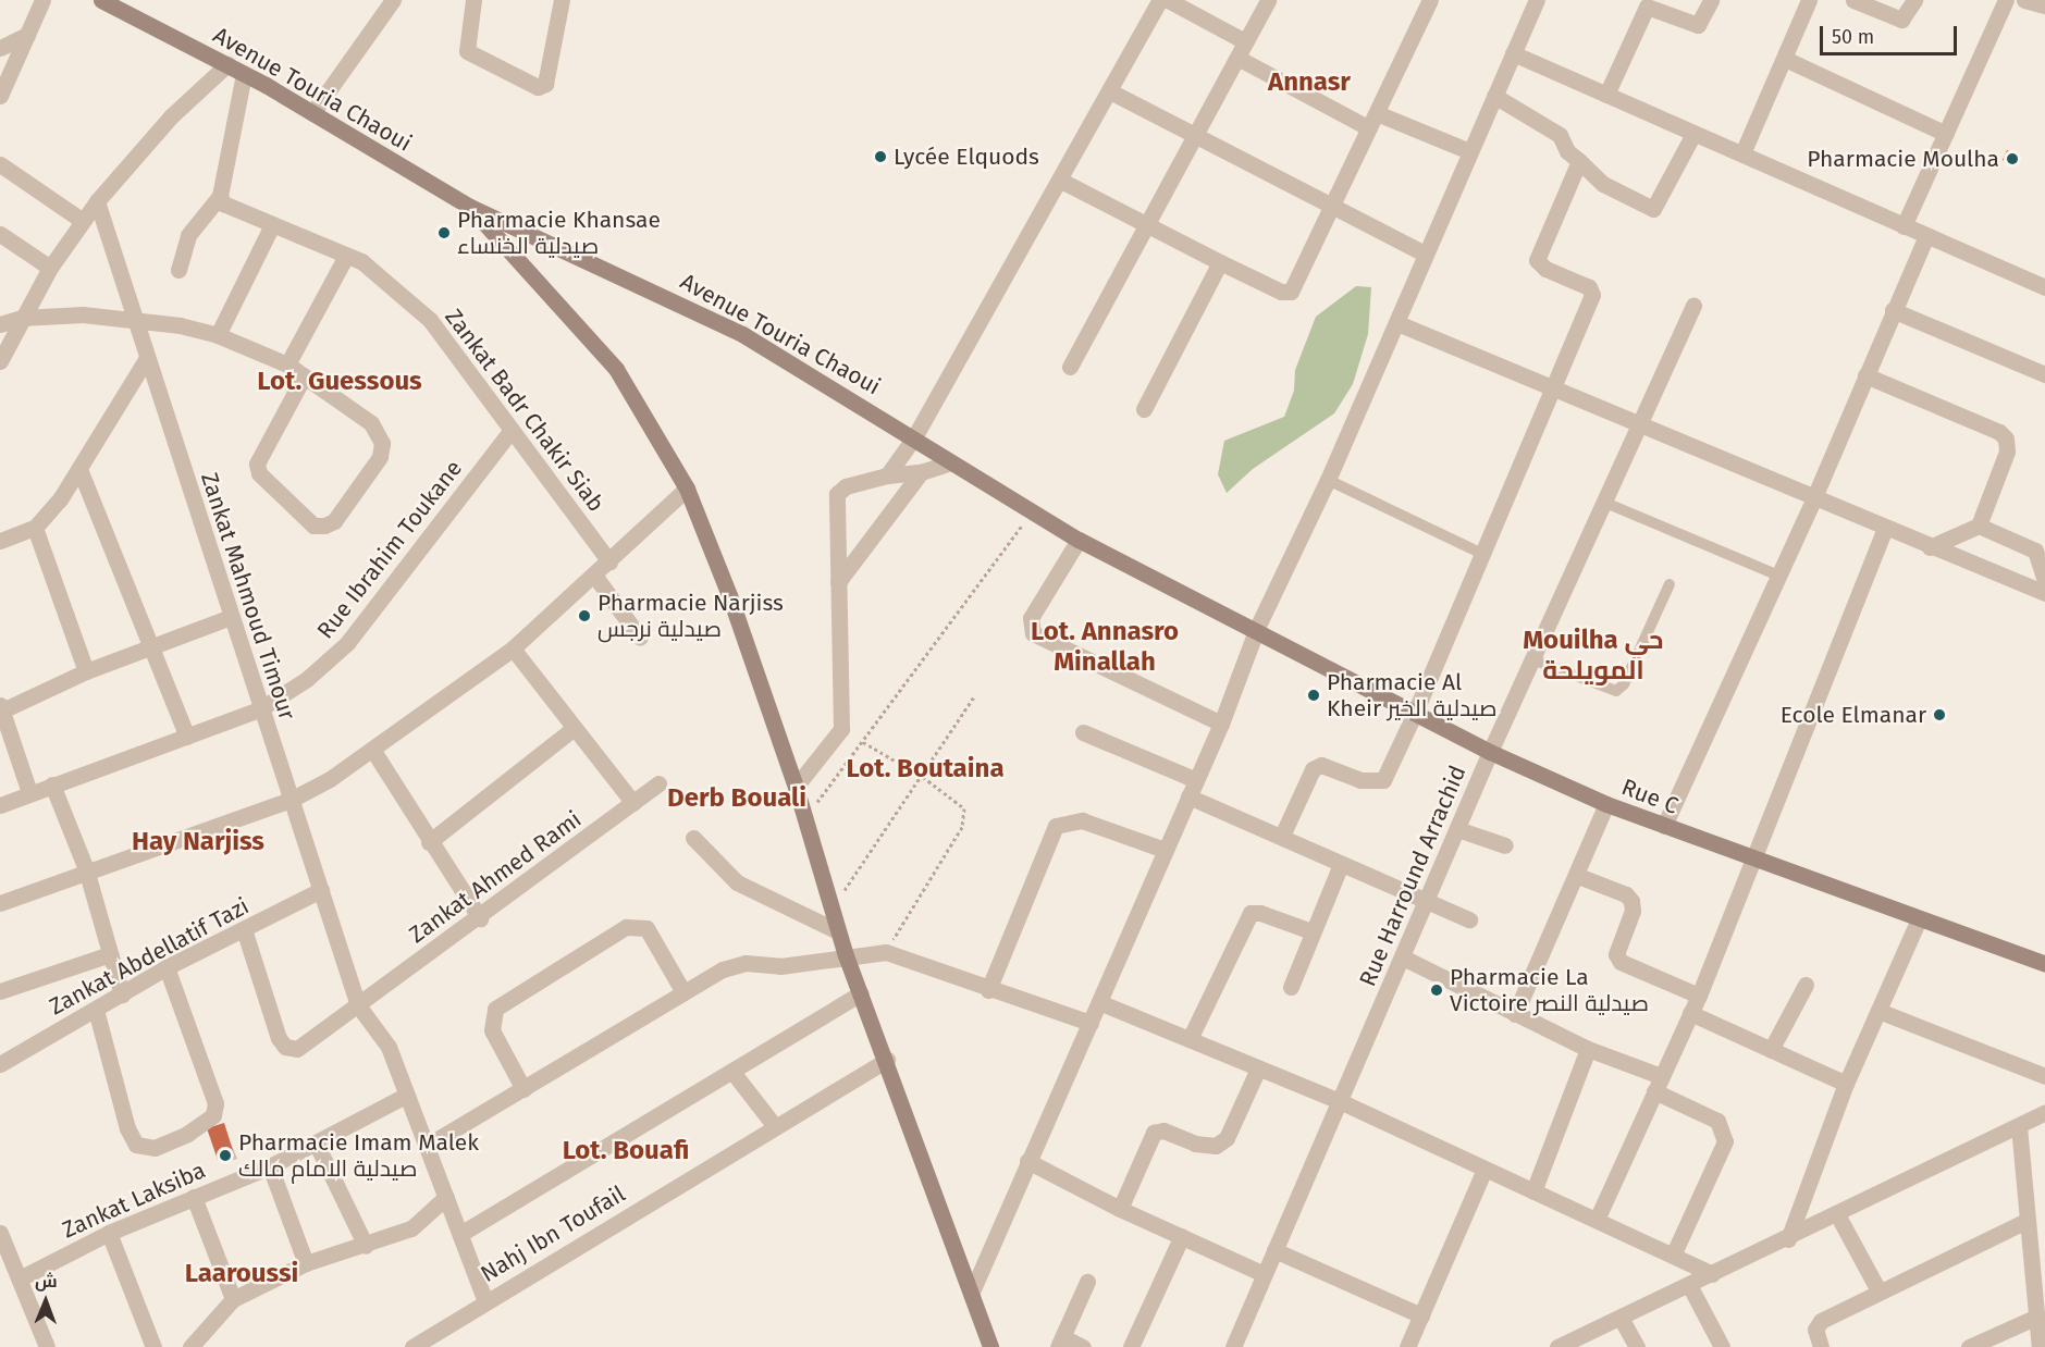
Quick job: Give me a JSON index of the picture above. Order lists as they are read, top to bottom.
{
  "streets": {
    "street": [
      "Avenue Touria Chaoui",
      "Zankat Badr Chakir Siab",
      "Rue Ibrahim Toukane",
      "Zankat Mahmoud Timour",
      "Rue C",
      "Rue Harround Arrachid",
      "Zankat Ahmed Rami",
      "Zankat Abdellatif Tazi",
      "Zankat Laksiba",
      "Nahj Ibn Toufail"
    ]
  },
  "crossings": [
    ["Avenue Touria Chaoui", "Rue C"],
    ["Zankat Badr Chakir Siab", "Rue Ibrahim Toukane"],
    ["Rue Ibrahim Toukane", "Zankat Mahmoud Timour"],
    ["Zankat Mahmoud Timour", "Zankat Ahmed Rami"],
    ["Zankat Mahmoud Timour", "Zankat Abdellatif Tazi"],
    ["Zankat Mahmoud Timour", "Zankat Laksiba"],
    ["Zankat Mahmoud Timour", "Nahj Ibn Toufail"],
    ["Rue C", "Rue Harround Arrachid"],
    ["Zankat Ahmed Rami", "Zankat Abdellatif Tazi"]
  ],
  "districts": [
    "Annasr",
    "Lot. Guessous",
    "Lot. Annasro Minallah",
    "Mouilha حي المويلحة",
    "Lot. Boutaina",
    "Derb Bouali",
    "Hay Narjiss",
    "Lot. Bouafi",
    "Laaroussi"
  ],
  "places": [
    "Lycée Elquods",
    "Pharmacie Moulha",
    "Pharmacie Khansae صيدلية الخنساء",
    "Pharmacie Narjiss صيدلية نرجس",
    "Pharmacie Al Kheir صيدلية الخير",
    "Ecole Elmanar",
    "Pharmacie La Victoire صيدلية النصر",
    "Pharmacie Imam Malek صيدلية الامام مالك"
  ],
  "scale_bar": "50 m",
  "north": "top"
}
